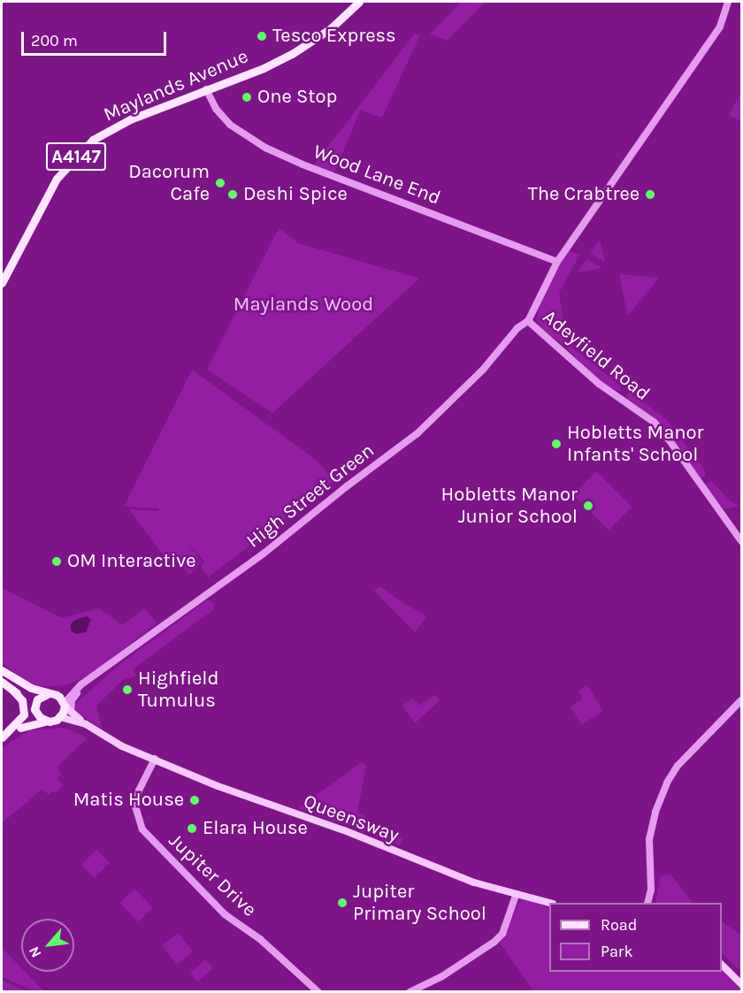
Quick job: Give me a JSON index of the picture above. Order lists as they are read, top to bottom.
{
  "streets": {
    "main road": ["Maylands Avenue", "A4147", "Queensway"],
    "street": [
      "Wood Lane End",
      "Adeyfield Road",
      "High Street Green",
      "Jupiter Drive"
    ]
  },
  "crossings": [
    ["Maylands Avenue", "Wood Lane End"],
    ["Adeyfield Road", "High Street Green"],
    ["High Street Green", "Queensway"],
    ["Queensway", "Jupiter Drive"]
  ],
  "parks": ["Maylands Wood"],
  "places": [
    "Tesco Express",
    "One Stop",
    "Dacorum Cafe",
    "Deshi Spice",
    "The Crabtree",
    "Hobletts Manor Infants' School",
    "Hobletts Manor Junior School",
    "OM Interactive",
    "Highfield Tumulus",
    "Matis House",
    "Elara House",
    "Jupiter Primary School"
  ],
  "legend": ["Road", "Park"],
  "scale_bar": "200 m",
  "north": "bottom left"
}
